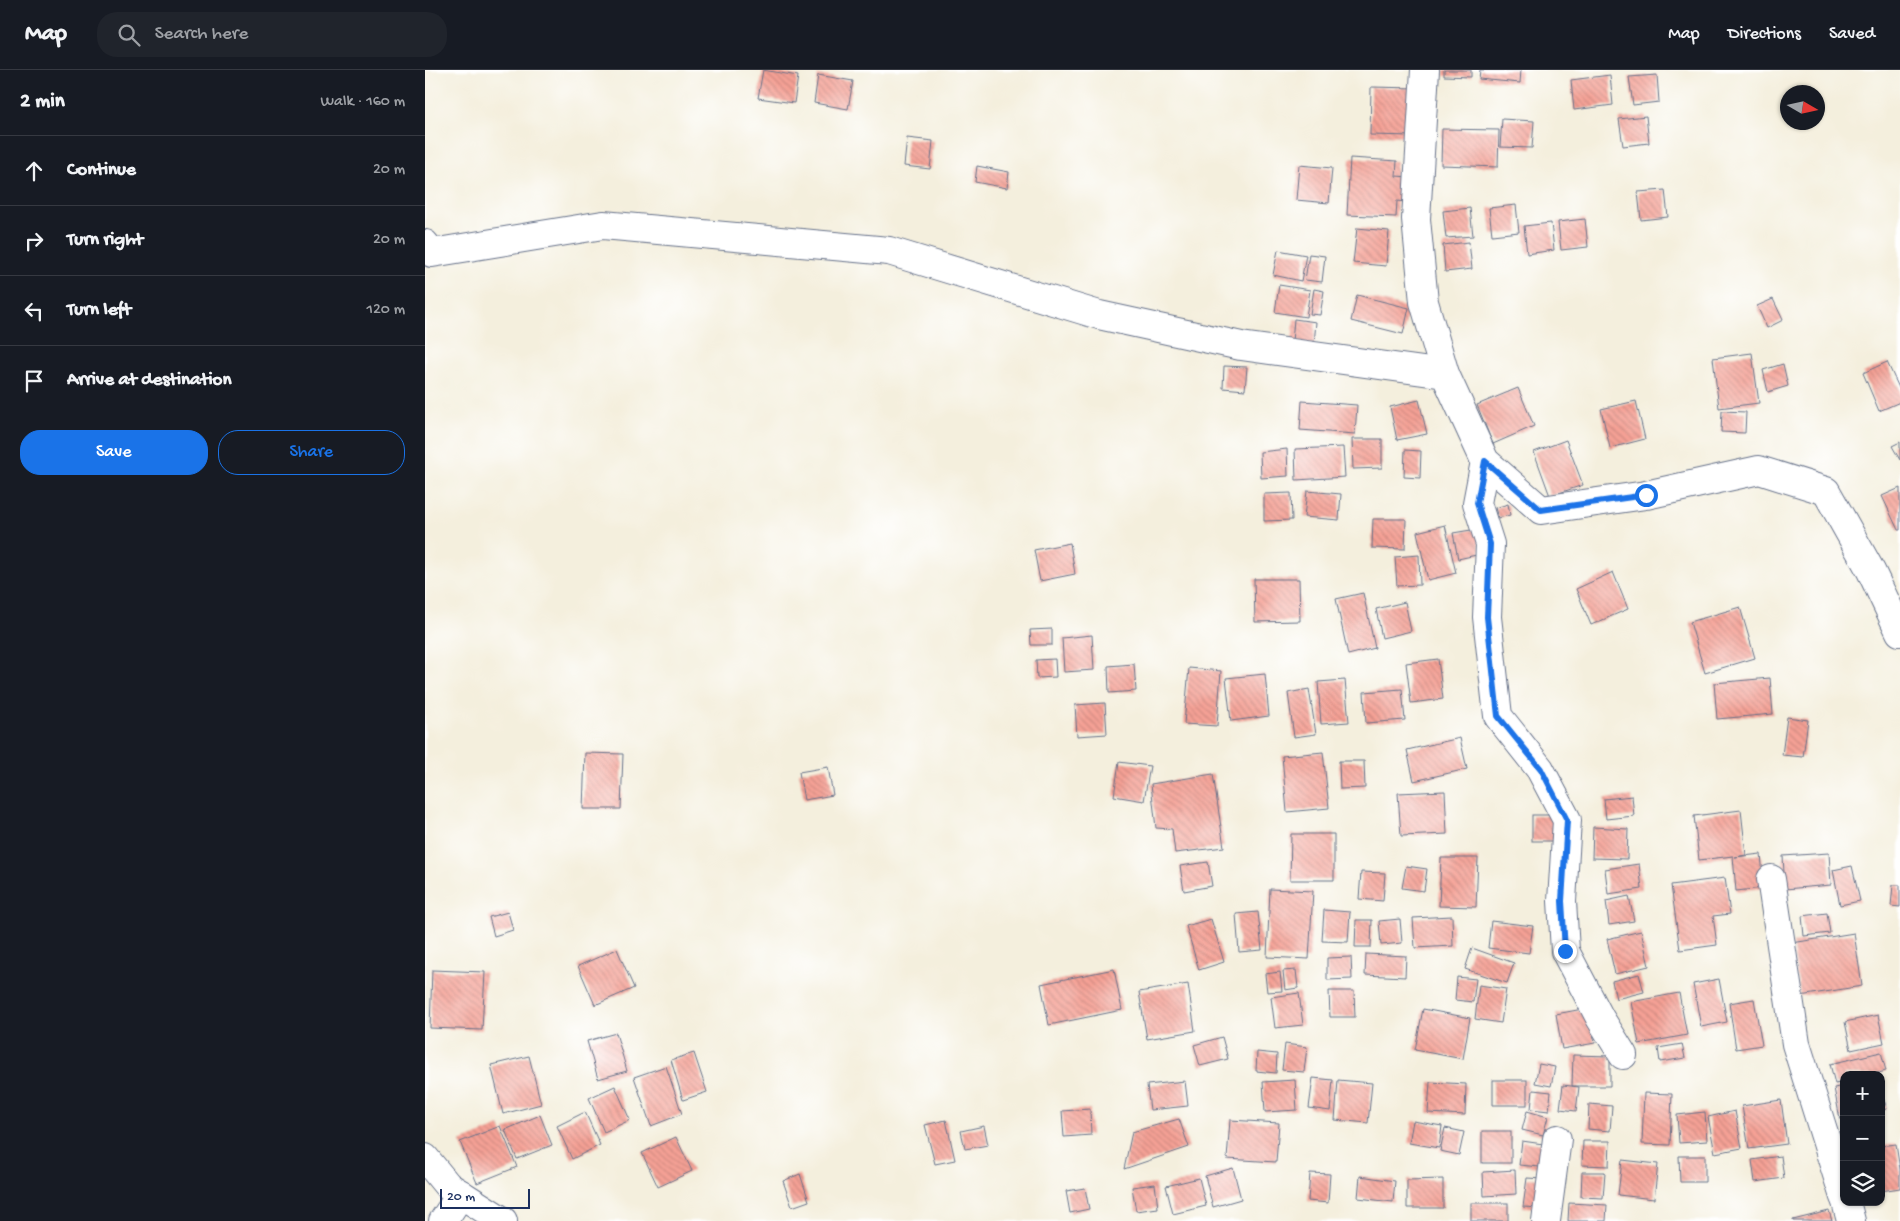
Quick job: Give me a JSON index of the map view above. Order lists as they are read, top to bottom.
{
  "scale_bar": "20 m",
  "north": "right",
  "page": {
    "header": "Map",
    "search": "Search here",
    "nav": ["Map", "Directions", "Saved"],
    "heading": ["2 min", "Walk · 160 m"],
    "list": [
      ["Continue", "20 m"],
      ["Turn right", "20 m"],
      ["Turn left", "120 m"],
      "Arrive at destination"
    ],
    "buttons": ["Save", "Share"],
    "map_buttons": ["+", "−"],
    "scale": "20 m"
  }
}
